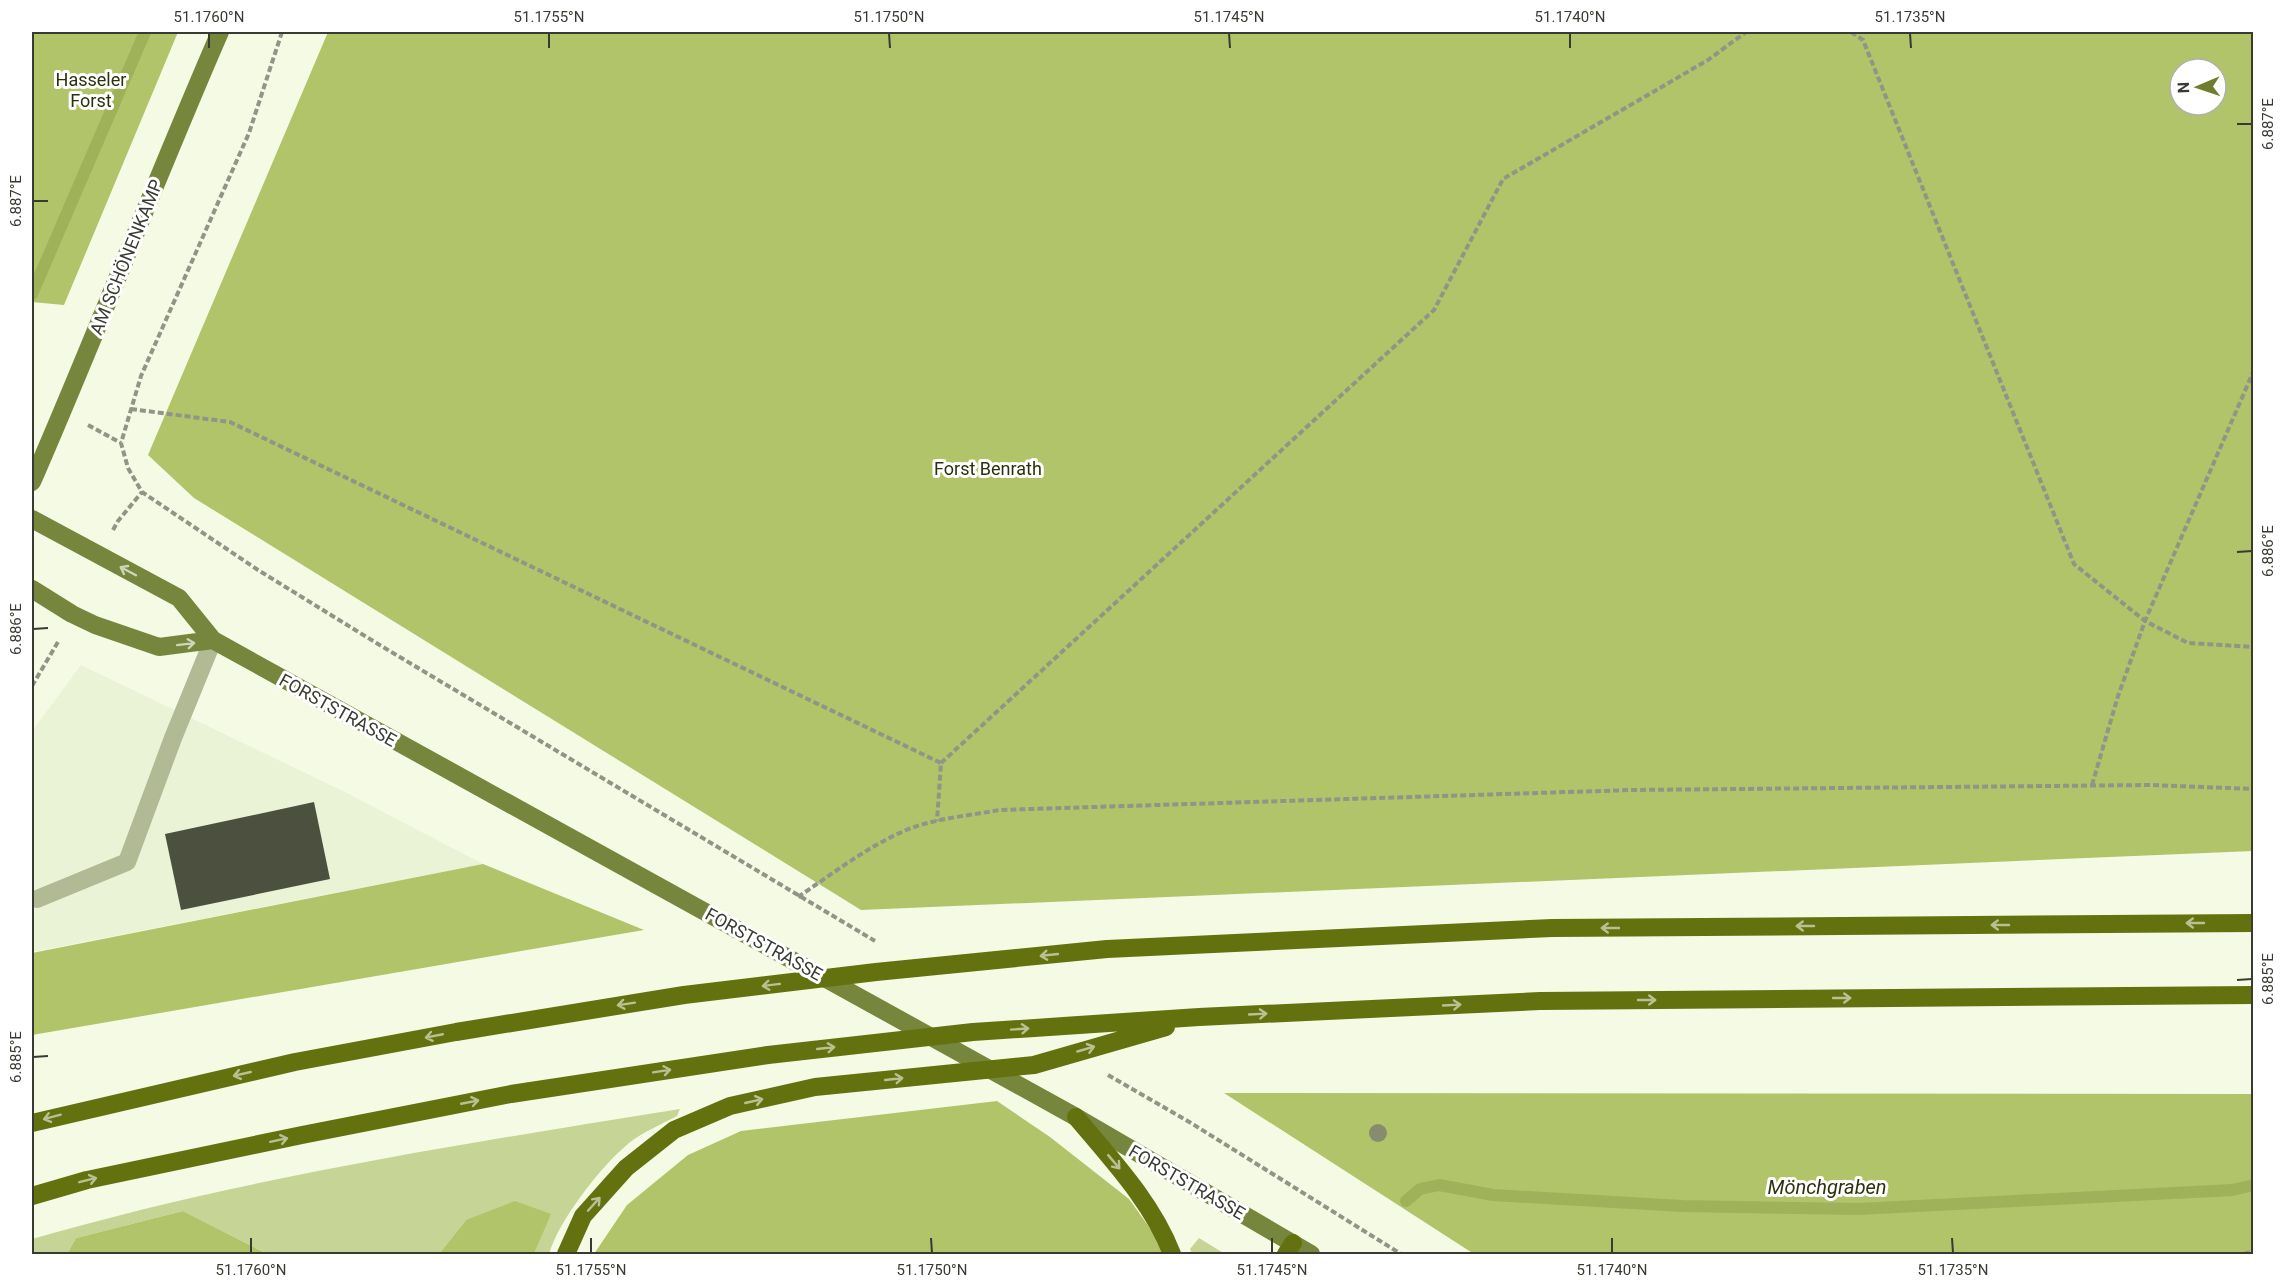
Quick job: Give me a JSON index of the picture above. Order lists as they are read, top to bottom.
{
  "streets": {
    "main road": ["AM SCHÖNENKAMP", "FORSTSTRASSE"]
  },
  "water": ["Mönchgraben"],
  "parks": ["Hasseler Forst", "Forst Benrath"],
  "north": "left",
  "coordinates": [
    "51.1760°N",
    "51.1755°N",
    "51.1750°N",
    "51.1745°N",
    "51.1740°N",
    "51.1735°N",
    "6.887°E",
    "6.886°E",
    "6.885°E"
  ]
}
